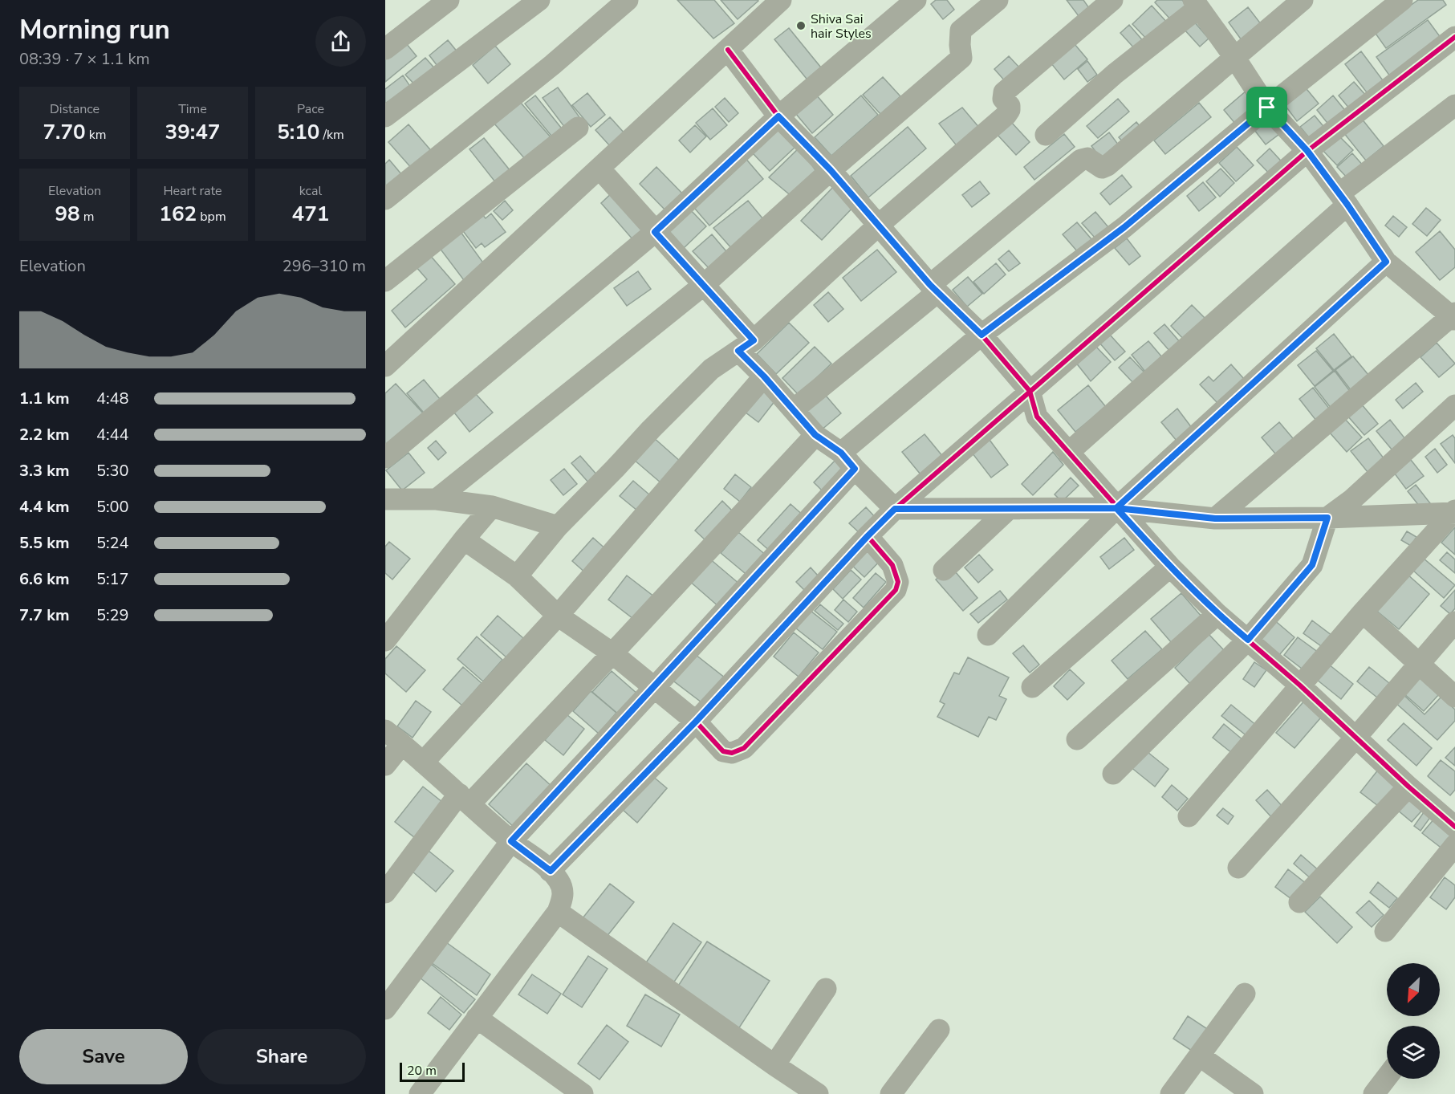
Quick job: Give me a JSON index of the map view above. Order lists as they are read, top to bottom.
{
  "places": ["Shiva Sai hair Styles"],
  "scale_bar": "20 m",
  "north": "bottom left",
  "page": {
    "heading": ["Morning run", "08:39 · 7 × 1.1 km"],
    "stats": [
      ["Distance", "7.70 km"],
      ["Time", "39:47"],
      ["Pace", "5:10 /km"],
      ["Elevation", "98 m"],
      ["Heart rate", "162 bpm"],
      ["kcal", "471"]
    ],
    "chart": ["Elevation", "296–310 m"],
    "list": [
      {
        "name": "1.1 km",
        "note": "4:48"
      },
      {
        "name": "2.2 km",
        "note": "4:44"
      },
      {
        "name": "3.3 km",
        "note": "5:30"
      },
      {
        "name": "4.4 km",
        "note": "5:00"
      },
      {
        "name": "5.5 km",
        "note": "5:24"
      },
      {
        "name": "6.6 km",
        "note": "5:17"
      },
      {
        "name": "7.7 km",
        "note": "5:29"
      }
    ],
    "buttons": ["Save", "Share"],
    "scale": "20 m"
  }
}
